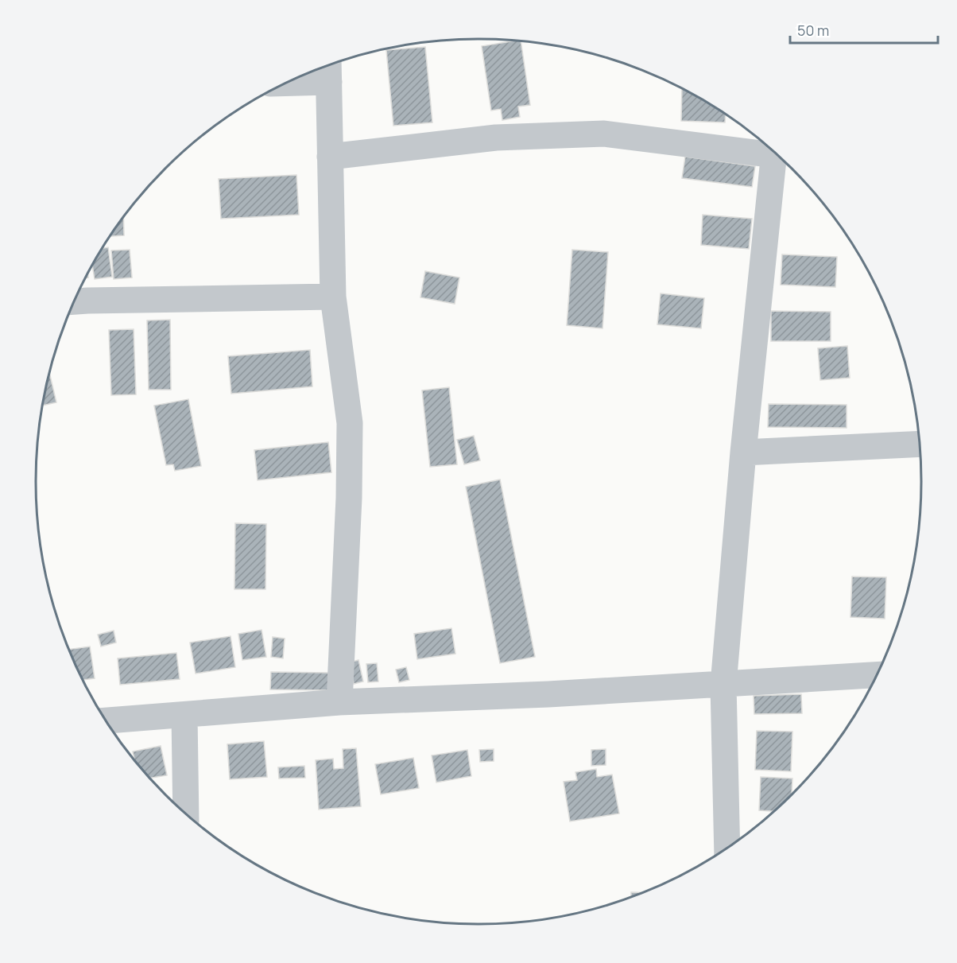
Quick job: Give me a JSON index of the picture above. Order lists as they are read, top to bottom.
{
  "scale_bar": "50 m"
}
